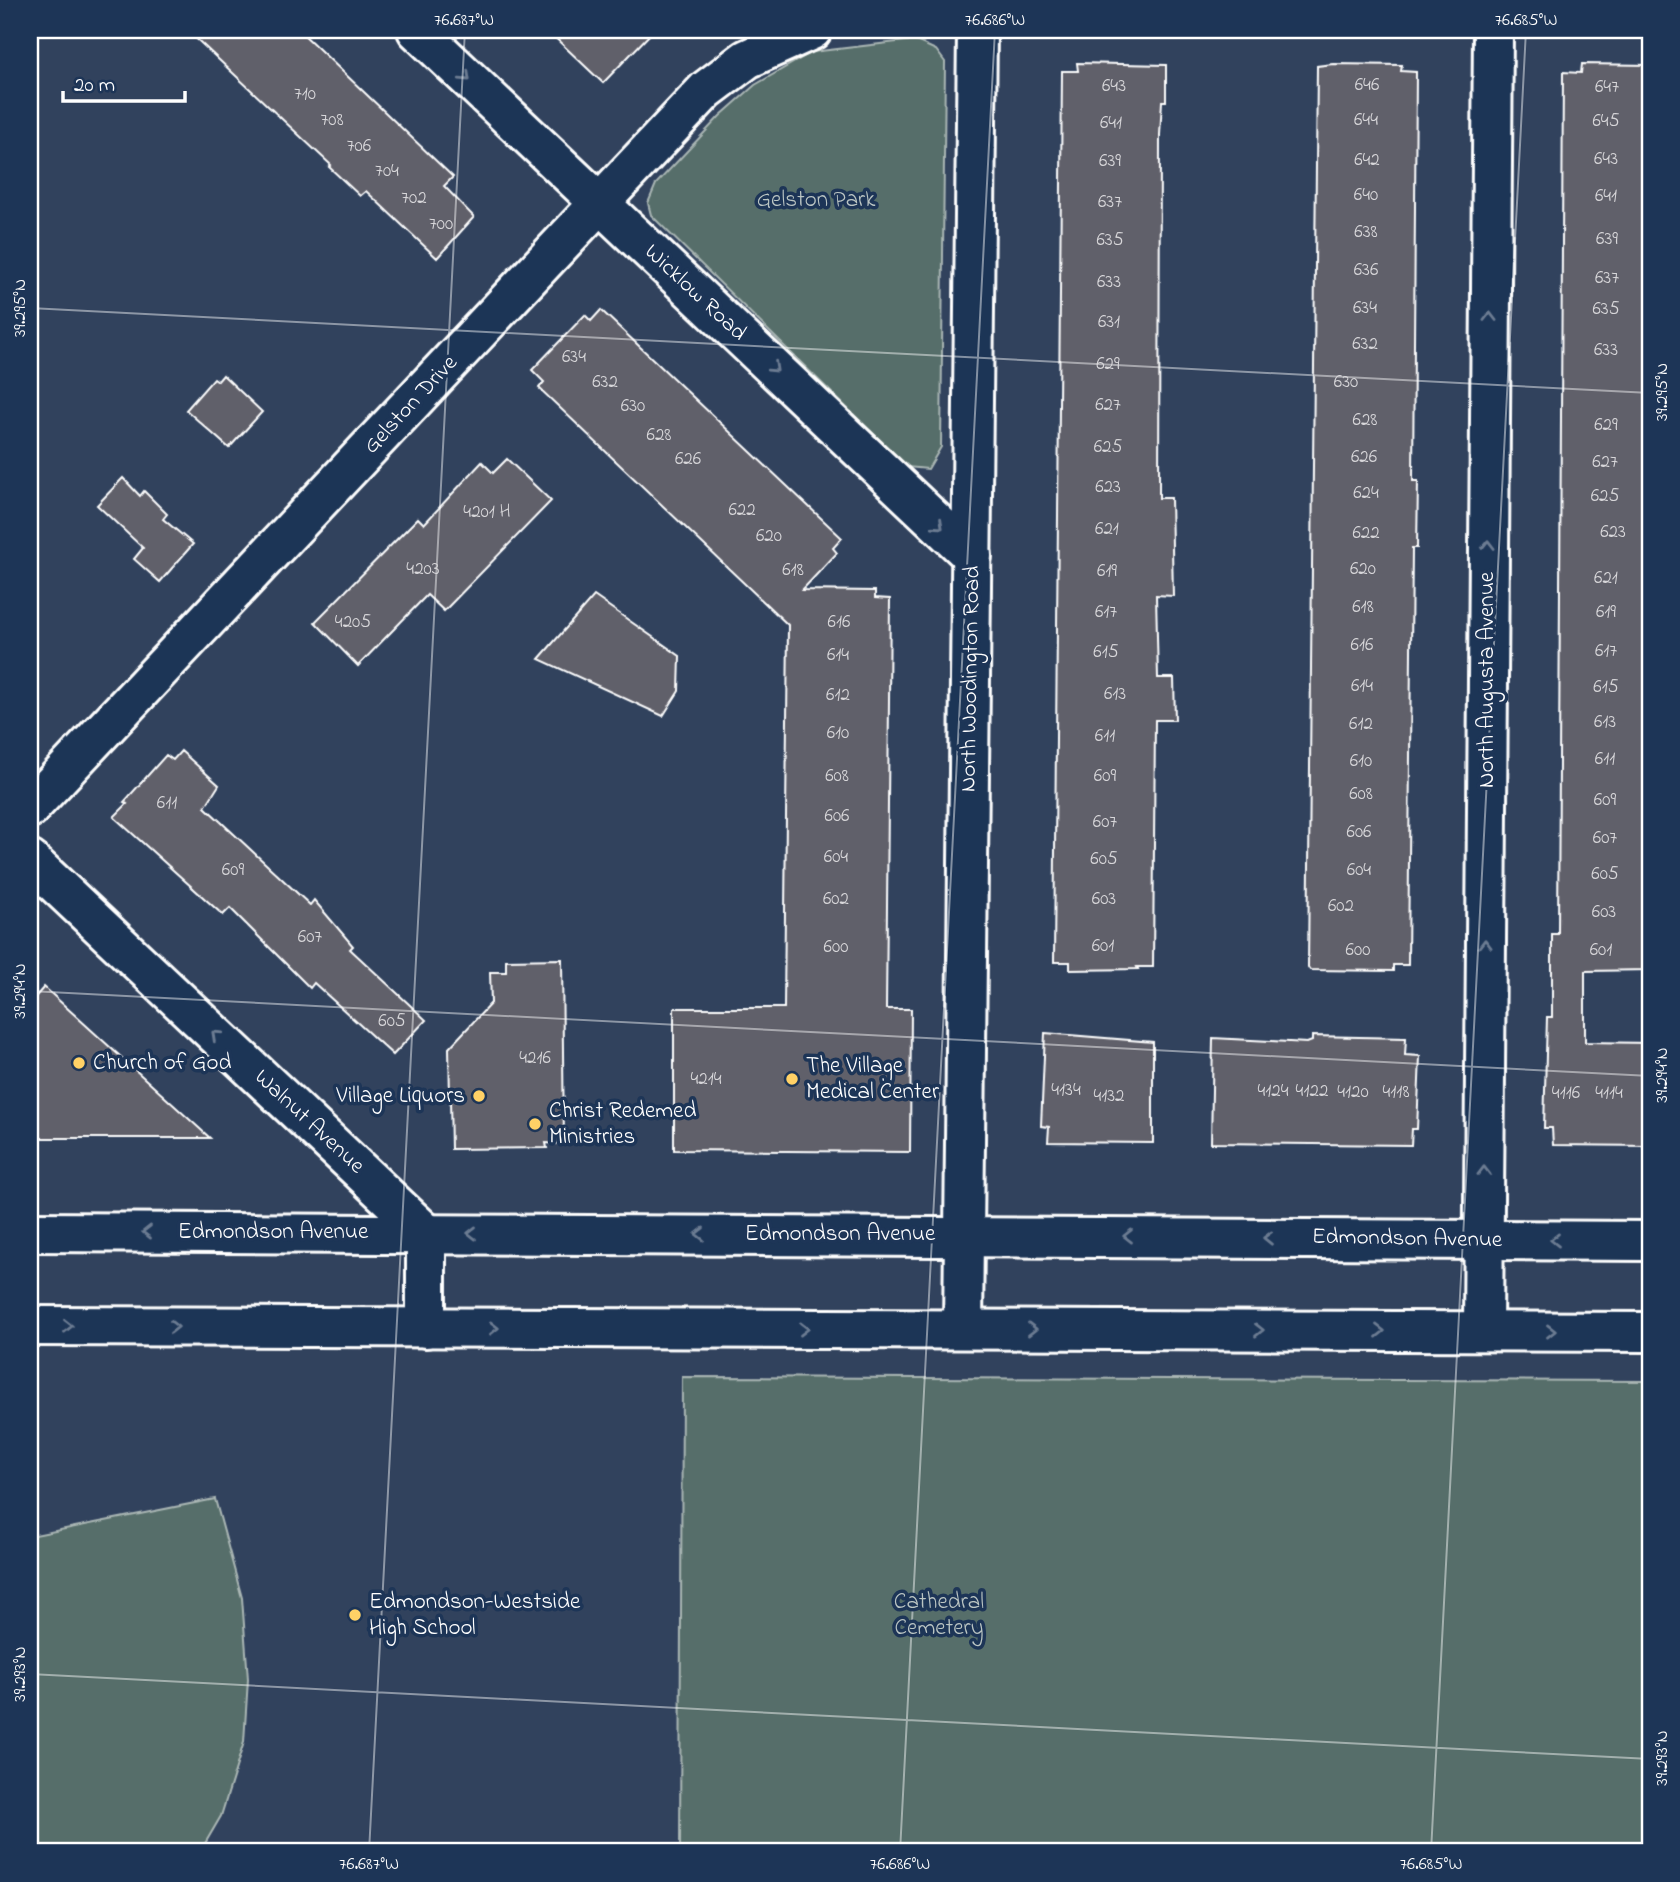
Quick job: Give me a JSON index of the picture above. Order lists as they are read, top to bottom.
{
  "streets": {
    "street": [
      "Wicklow Road",
      "Gelston Drive",
      "North Woodington Road",
      "North Augusta Avenue",
      "Walnut Avenue",
      "Edmondson Avenue"
    ]
  },
  "crossings": [
    ["Wicklow Road", "Gelston Drive"],
    ["Wicklow Road", "North Woodington Road"],
    ["North Woodington Road", "Edmondson Avenue"],
    ["North Augusta Avenue", "Edmondson Avenue"],
    ["Walnut Avenue", "Edmondson Avenue"]
  ],
  "one_way": ["Wicklow Road", "North Augusta Avenue", "Walnut Avenue"],
  "parks": ["Gelston Park", "Cathedral Cemetery"],
  "places": [
    "Church of God",
    "The Village Medical Center",
    "Village Liquors",
    "Christ Redemed Ministries",
    "Edmondson-Westside High School"
  ],
  "house_numbers": [
    "646",
    "643",
    "647",
    "710",
    "708",
    "644",
    "645",
    "641",
    "706",
    "643",
    "642",
    "639",
    "704",
    "640",
    "641",
    "702",
    "637",
    "700",
    "638",
    "639",
    "635",
    "636",
    "637",
    "633",
    "634",
    "635",
    "631",
    "632",
    "633",
    "634",
    "629",
    "632",
    "630",
    "627",
    "630",
    "628",
    "629",
    "628",
    "625",
    "626",
    "626",
    "627",
    "623",
    "624",
    "625",
    "622",
    "4201 H",
    "621",
    "623",
    "622",
    "620",
    "4203",
    "620",
    "618",
    "619",
    "621",
    "618",
    "617",
    "619",
    "4205",
    "616",
    "616",
    "617",
    "615",
    "614",
    "614",
    "615",
    "613",
    "612",
    "613",
    "612",
    "610",
    "611",
    "611",
    "610",
    "608",
    "609",
    "608",
    "609",
    "611",
    "606",
    "607",
    "606",
    "607",
    "604",
    "605",
    "609",
    "604",
    "605",
    "602",
    "603",
    "602",
    "603",
    "607",
    "601",
    "600",
    "600",
    "601",
    "605",
    "4216",
    "4214",
    "4134",
    "4124",
    "4122",
    "4120",
    "4118",
    "4116",
    "4114",
    "4132"
  ],
  "scale_bar": "20 m",
  "coordinates": [
    "76.687°W",
    "76.686°W",
    "76.685°W",
    "39.295°N",
    "39.294°N",
    "39.293°N"
  ]
}
